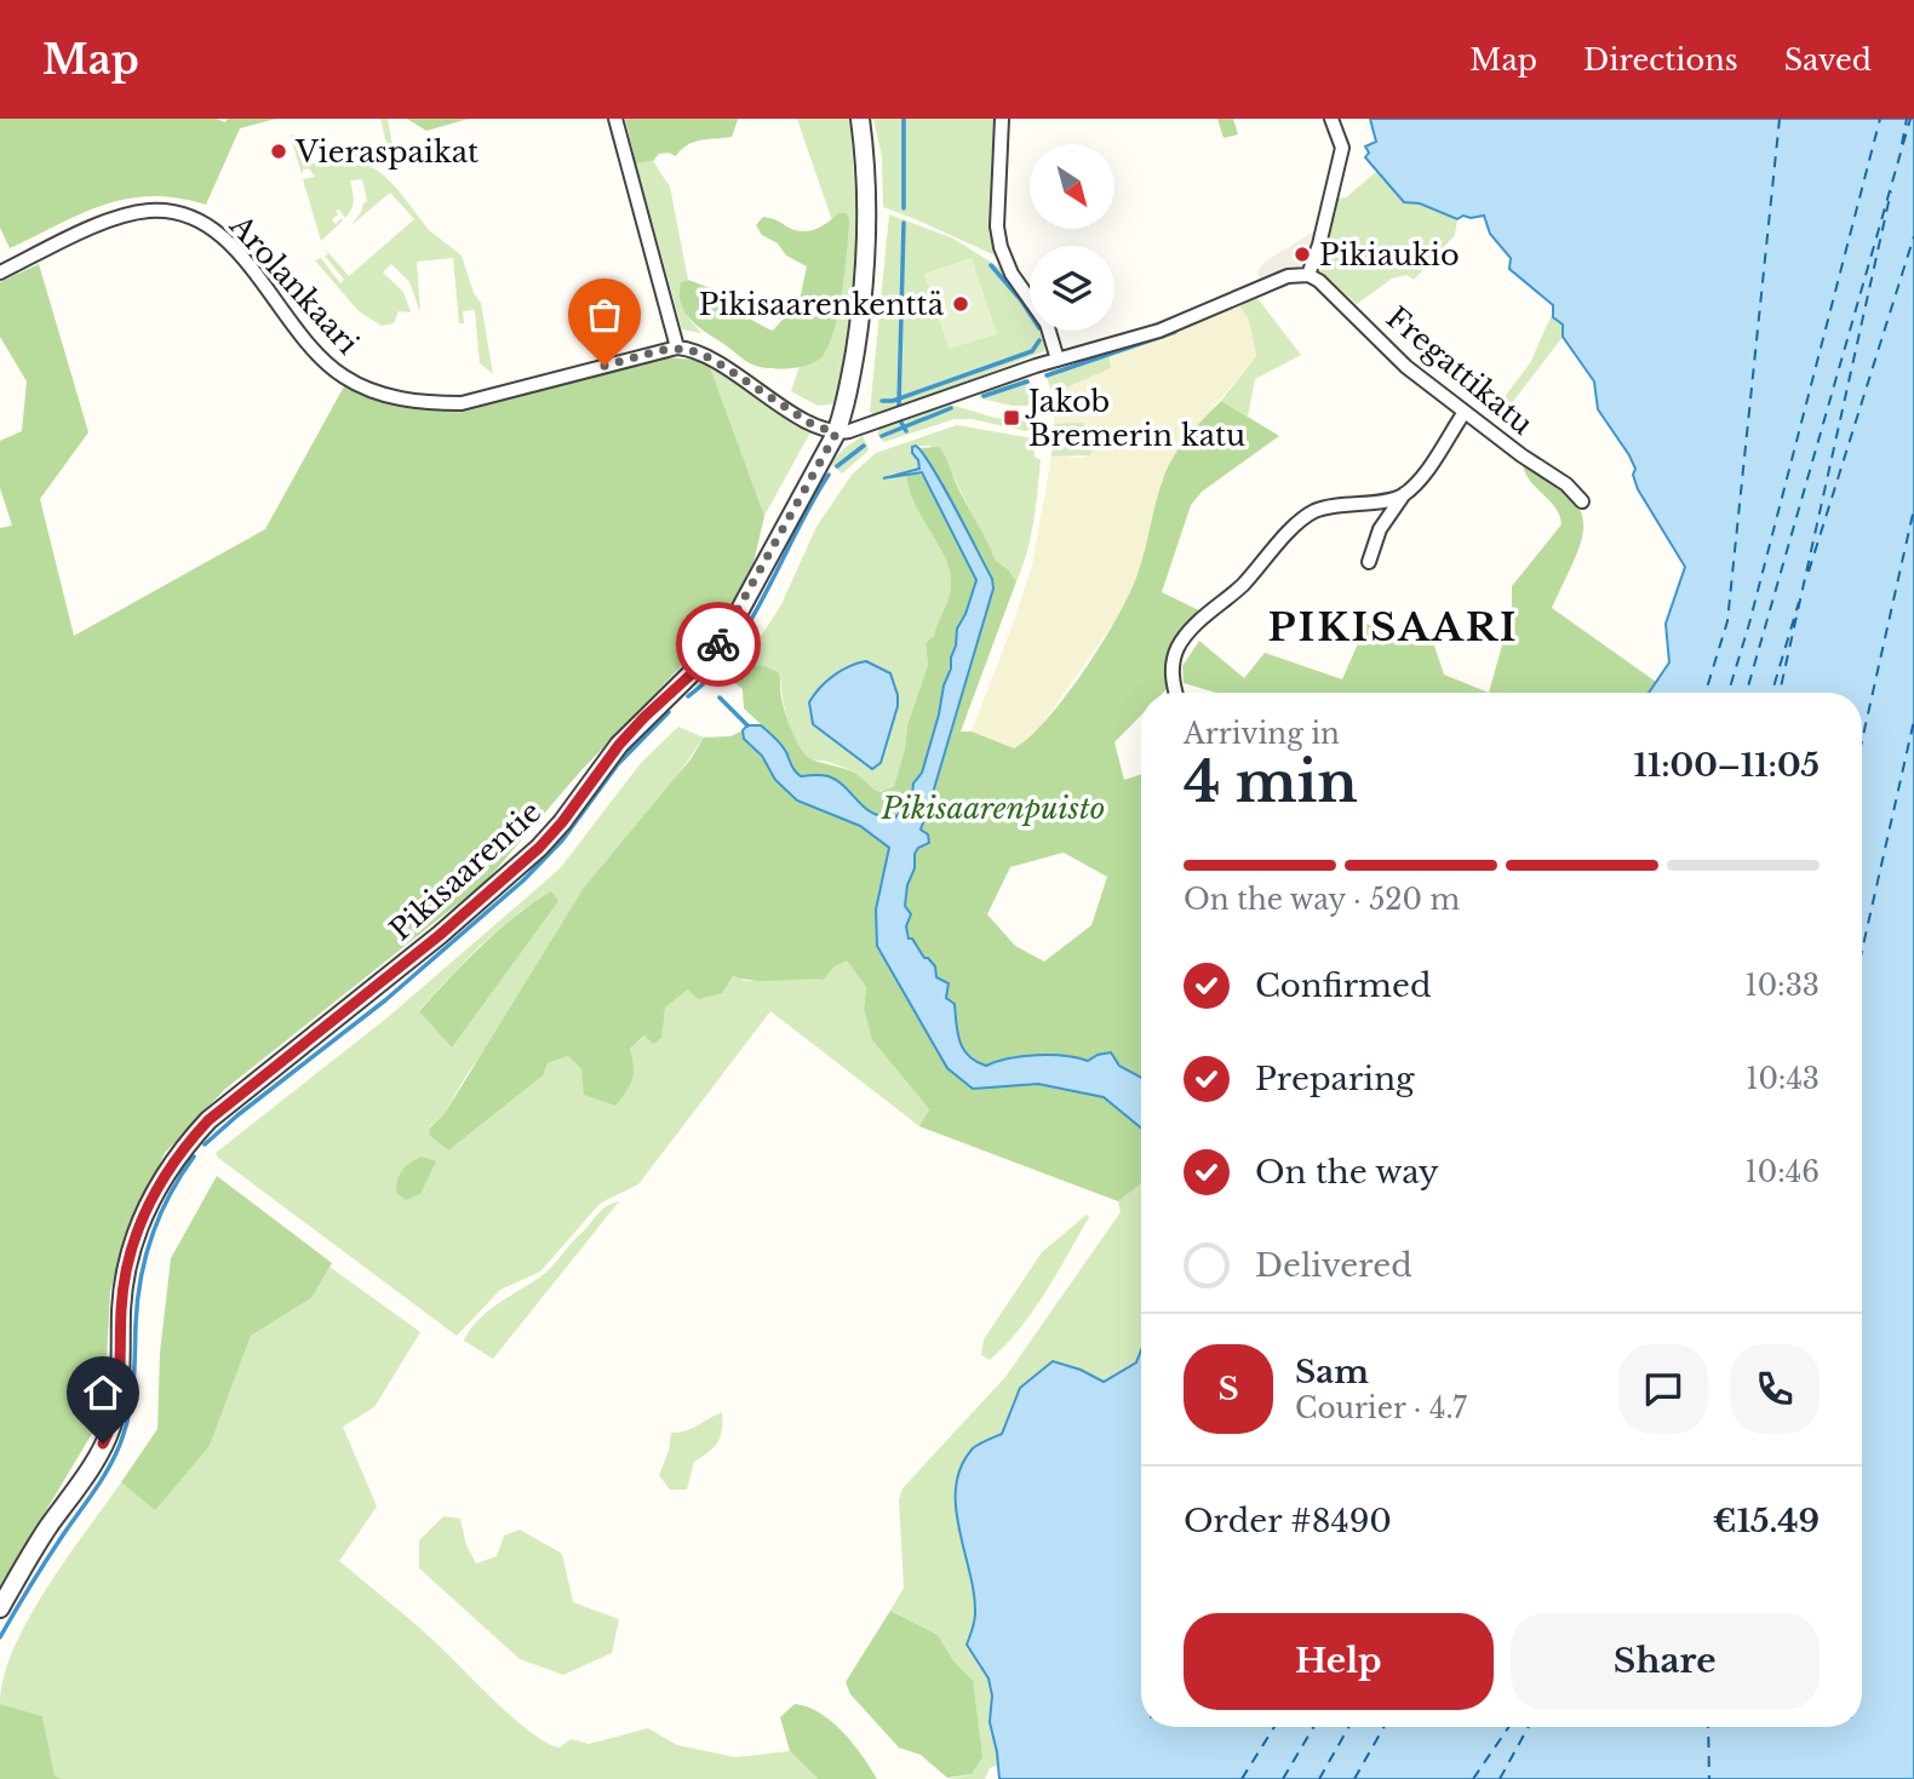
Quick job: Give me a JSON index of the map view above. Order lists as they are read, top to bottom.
{
  "streets": {
    "street": ["Arolankaari", "Fregattikatu", "Pikisaarentie"]
  },
  "districts": ["PIKISAARI"],
  "parks": ["Pikisaarenpuisto"],
  "places": {
    "other": ["Vieraspaikat", "Pikiaukio", "Pikisaarenkenttä"],
    "transit": ["Jakob Bremerin katu"]
  },
  "north": "bottom right",
  "page": {
    "header": "Map",
    "nav": ["Map", "Directions", "Saved"],
    "heading": ["4 min", "Arriving in", "11:00–11:05"],
    "panel": [
      "Sam",
      "Courier · 4.7",
      "Order #8490",
      "€15.49"
    ],
    "bar": "On the way · 520 m",
    "list": [
      ["Confirmed", "10:33"],
      ["Preparing", "10:43"],
      ["On the way", "10:46"],
      "Delivered"
    ],
    "round": "S",
    "buttons": ["Help", "Share"]
  }
}
